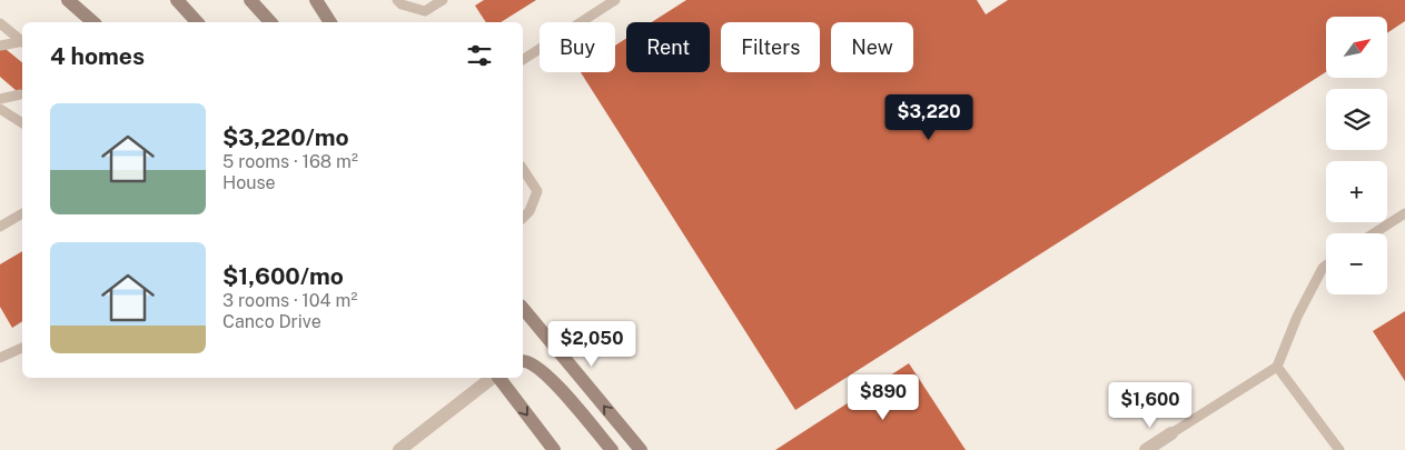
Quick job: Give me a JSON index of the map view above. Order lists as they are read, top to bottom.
{
  "north": "top right",
  "page": {
    "map_buttons": ["+", "−"],
    "chip": [
      "Buy",
      "Rent",
      "Filters",
      "New"
    ],
    "heading": "4 homes",
    "list": [
      {
        "name": "$3,220/mo",
        "note": "5 rooms · 168 m² · House"
      },
      {
        "name": "$1,600/mo",
        "note": "3 rooms · 104 m² · Canco Drive"
      }
    ],
    "price": [
      "$3,220",
      "$2,050",
      "$890",
      "$1,600"
    ]
  }
}
